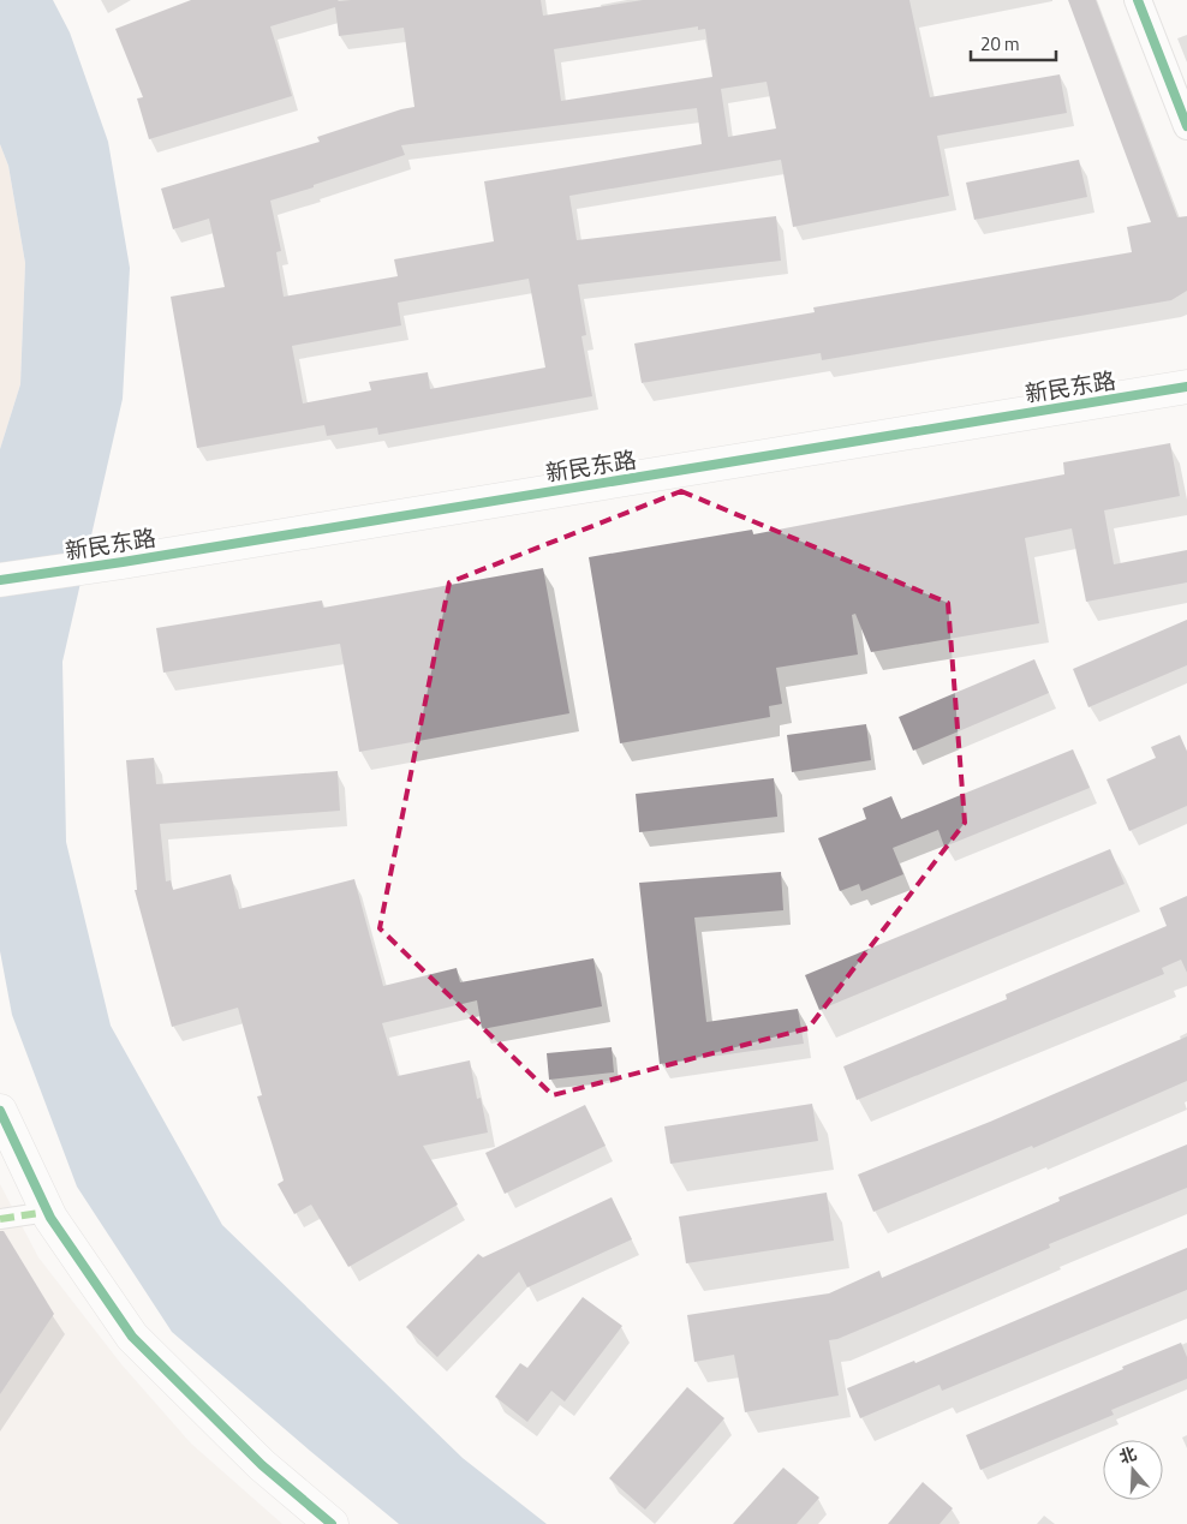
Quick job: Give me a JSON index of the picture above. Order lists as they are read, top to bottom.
{
  "streets": {
    "street": ["新民东路"]
  },
  "scale_bar": "20 m",
  "north": "top"
}
